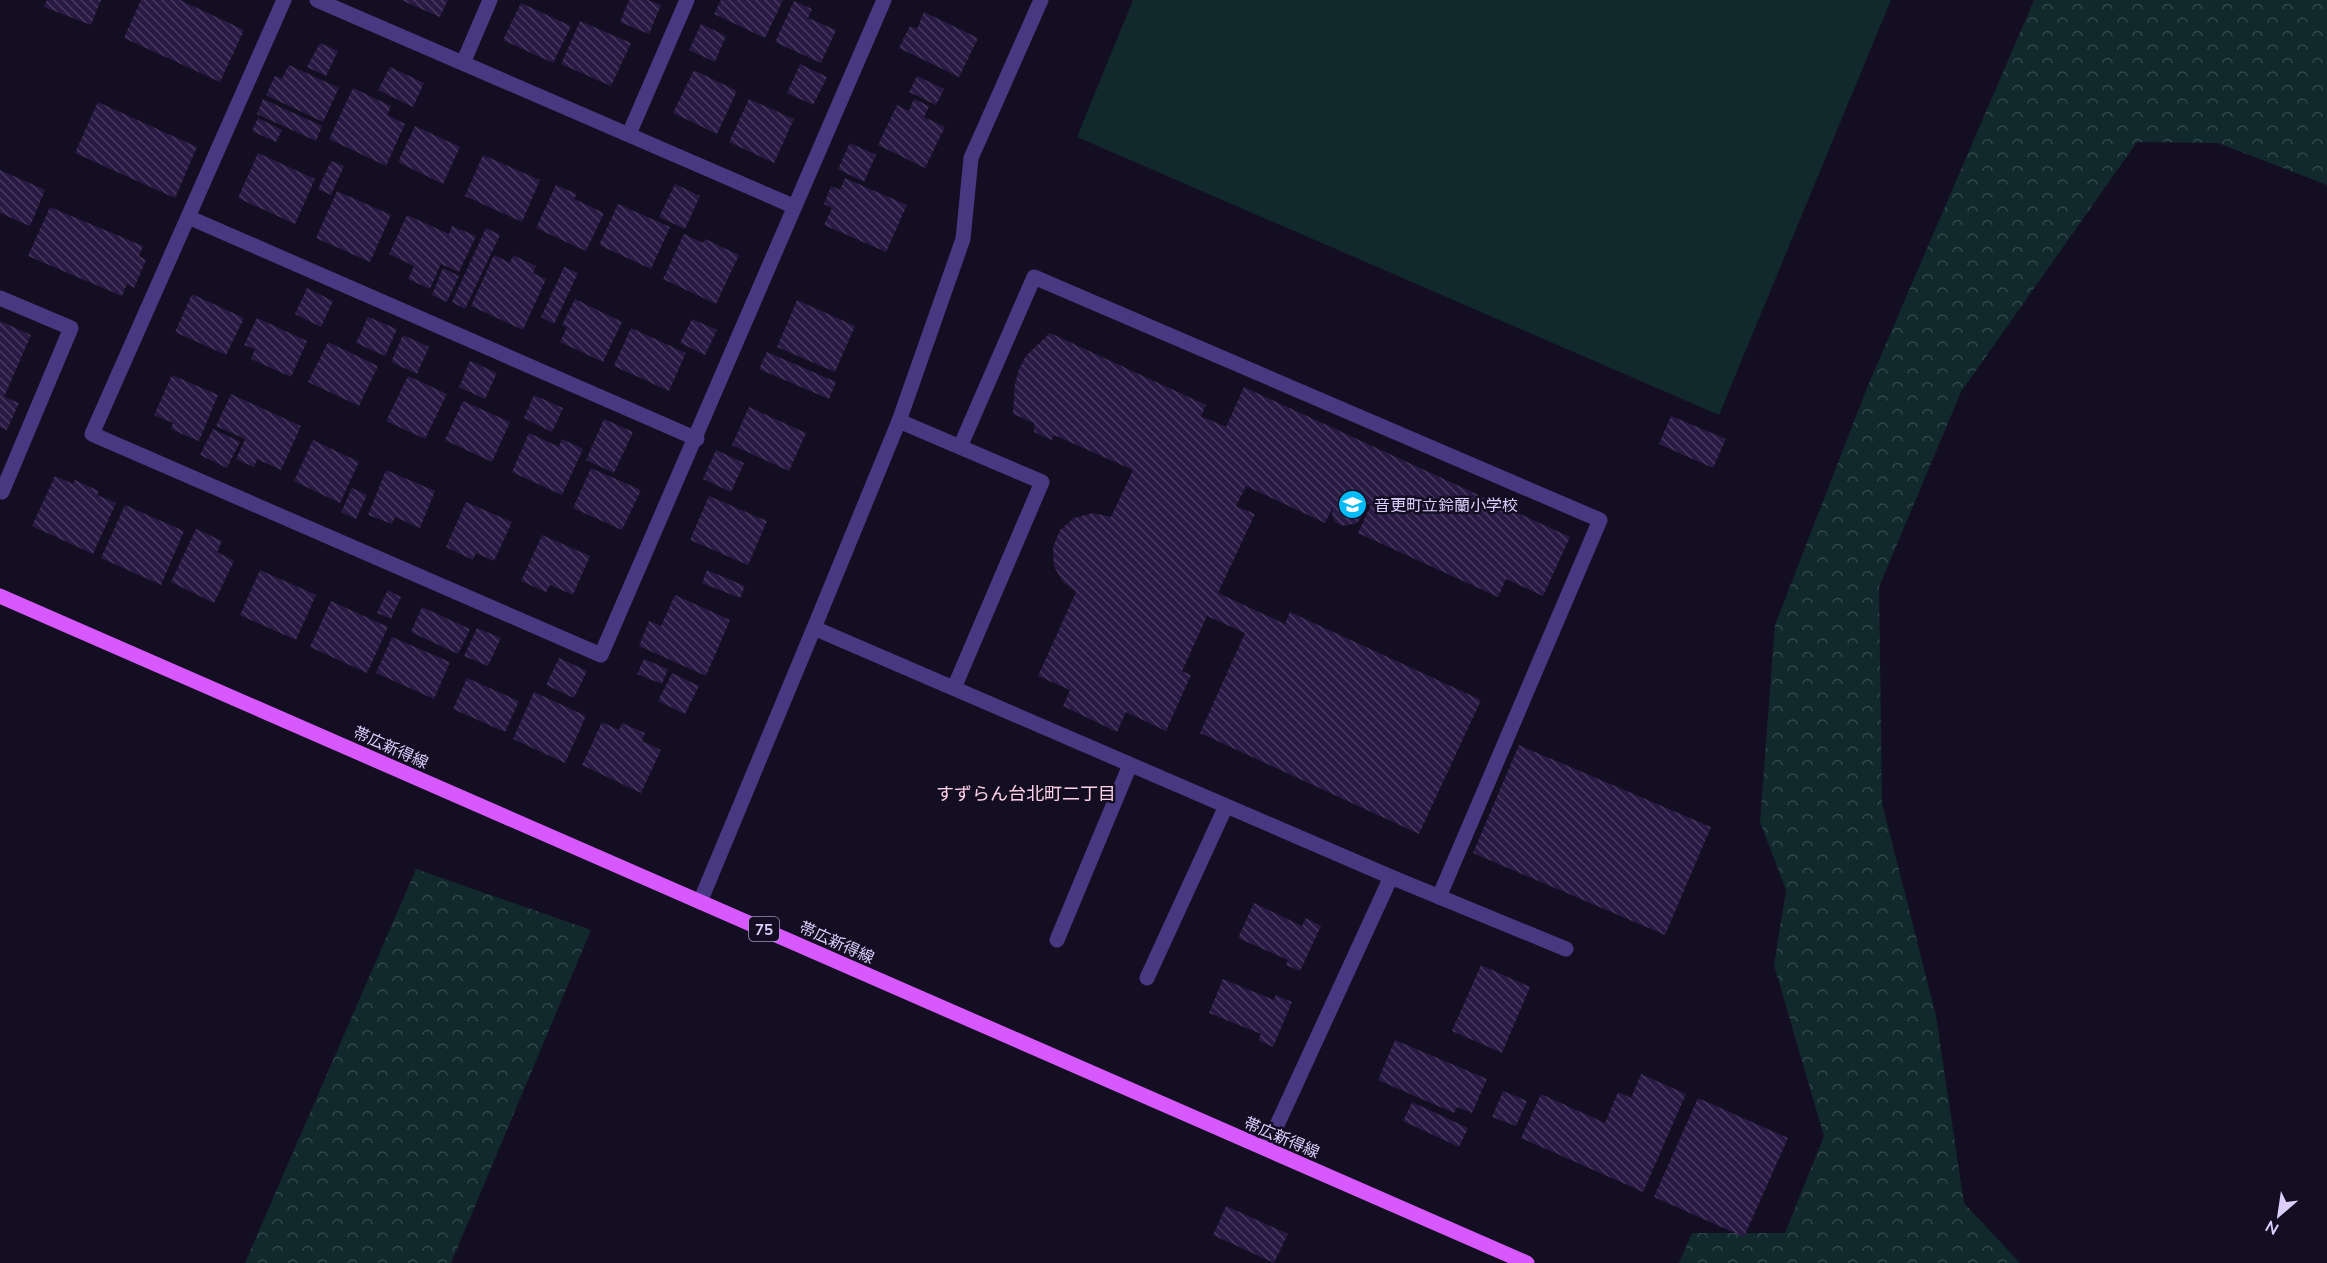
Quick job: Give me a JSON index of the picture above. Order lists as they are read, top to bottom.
{
  "streets": {
    "main road": ["帯広新得線", "75"]
  },
  "districts": ["すずらん台北町二丁目"],
  "places": {
    "school or university": ["音更町立鈴蘭小学校"]
  },
  "north": "bottom left"
}
